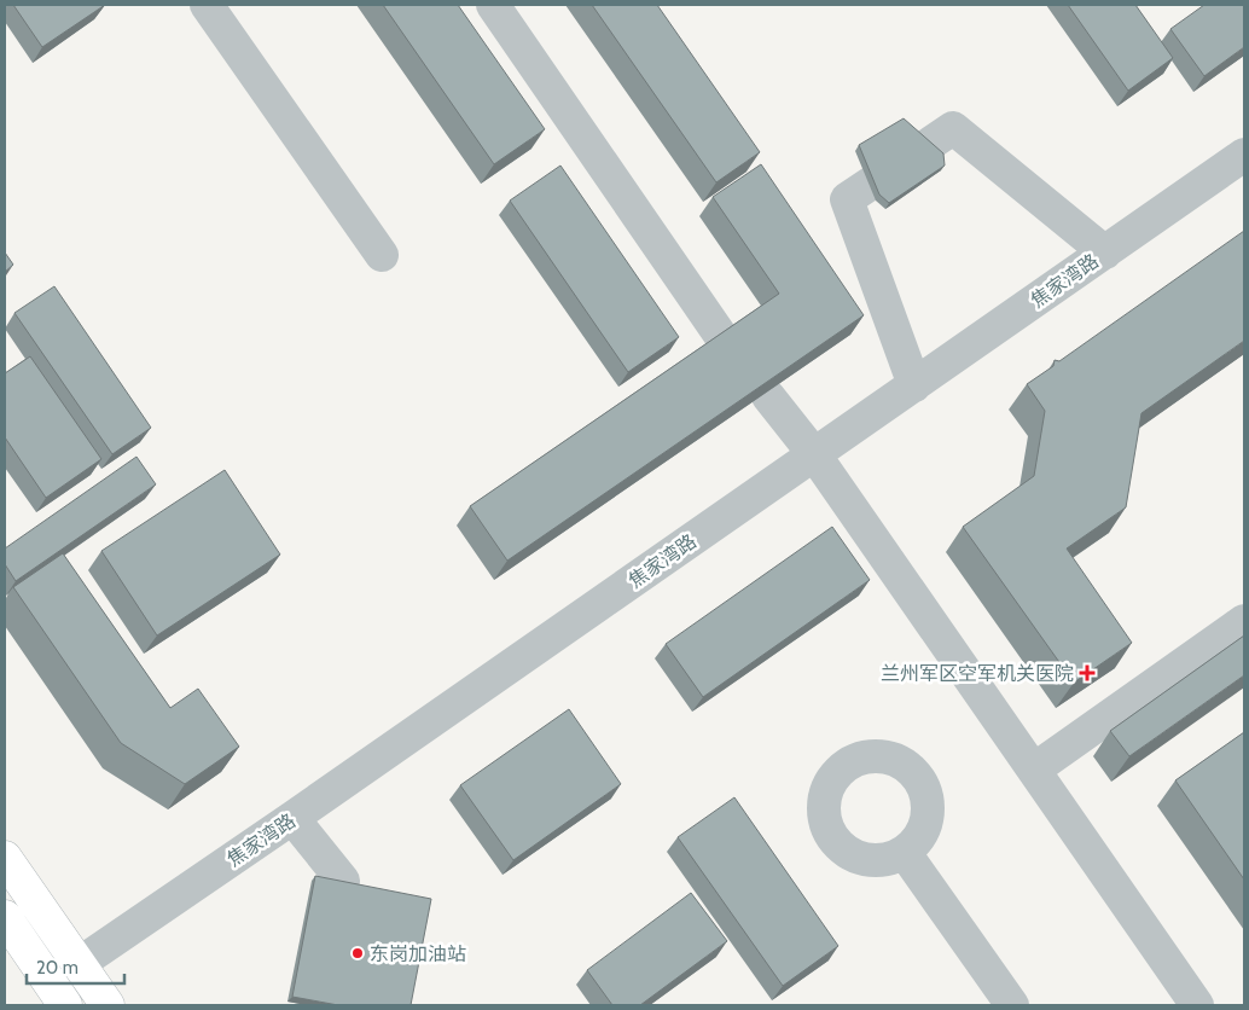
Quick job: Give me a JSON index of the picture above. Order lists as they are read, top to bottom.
{
  "streets": {
    "street": ["焦家湾路"]
  },
  "places": {
    "health": ["兰州军区空军机关医院"],
    "other": ["东岗加油站"]
  },
  "scale_bar": "20 m"
}
